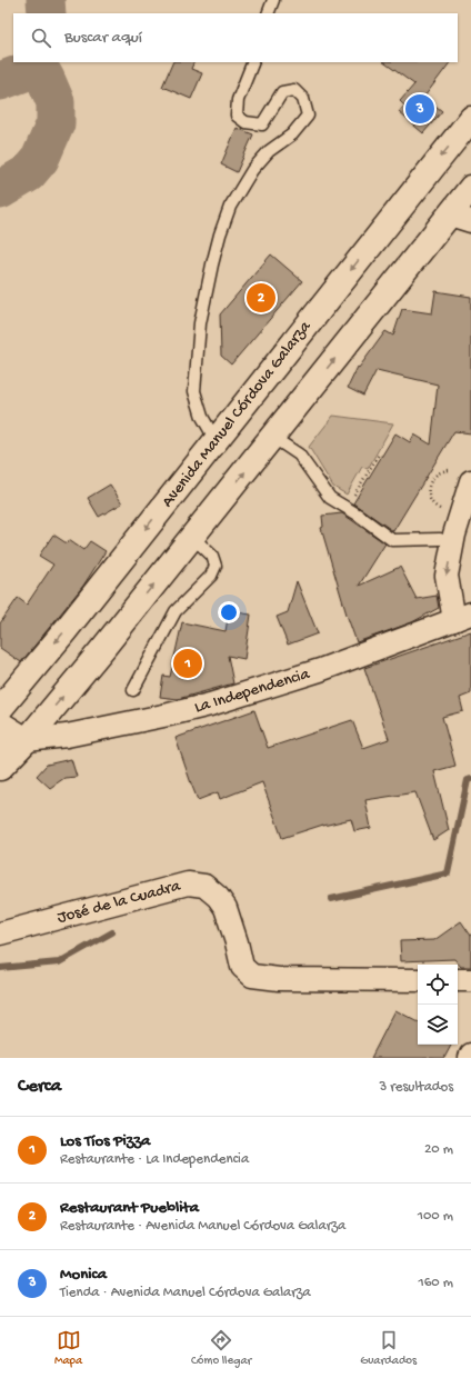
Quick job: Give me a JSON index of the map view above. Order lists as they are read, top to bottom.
{
  "streets": {
    "main road": ["Avenida Manuel Córdova Galarza"],
    "street": ["La Independencia", "José de la Cuadra"]
  },
  "page": {
    "search": "Buscar aquí",
    "pins": ["3", "2", "1"],
    "heading": ["Cerca", "3 resultados"],
    "list": [
      {
        "mark": "1",
        "name": "Los Tíos Pizza",
        "note": "Restaurante · La Independencia",
        "value": "20 m"
      },
      {
        "mark": "2",
        "name": "Restaurant Pueblita",
        "note": "Restaurante · Avenida Manuel Córdova Galarza",
        "value": "100 m"
      },
      {
        "mark": "3",
        "name": "Monica",
        "note": "Tienda · Avenida Manuel Córdova Galarza",
        "value": "160 m"
      }
    ],
    "nav": ["Mapa", "Cómo llegar", "Guardados"]
  }
}
